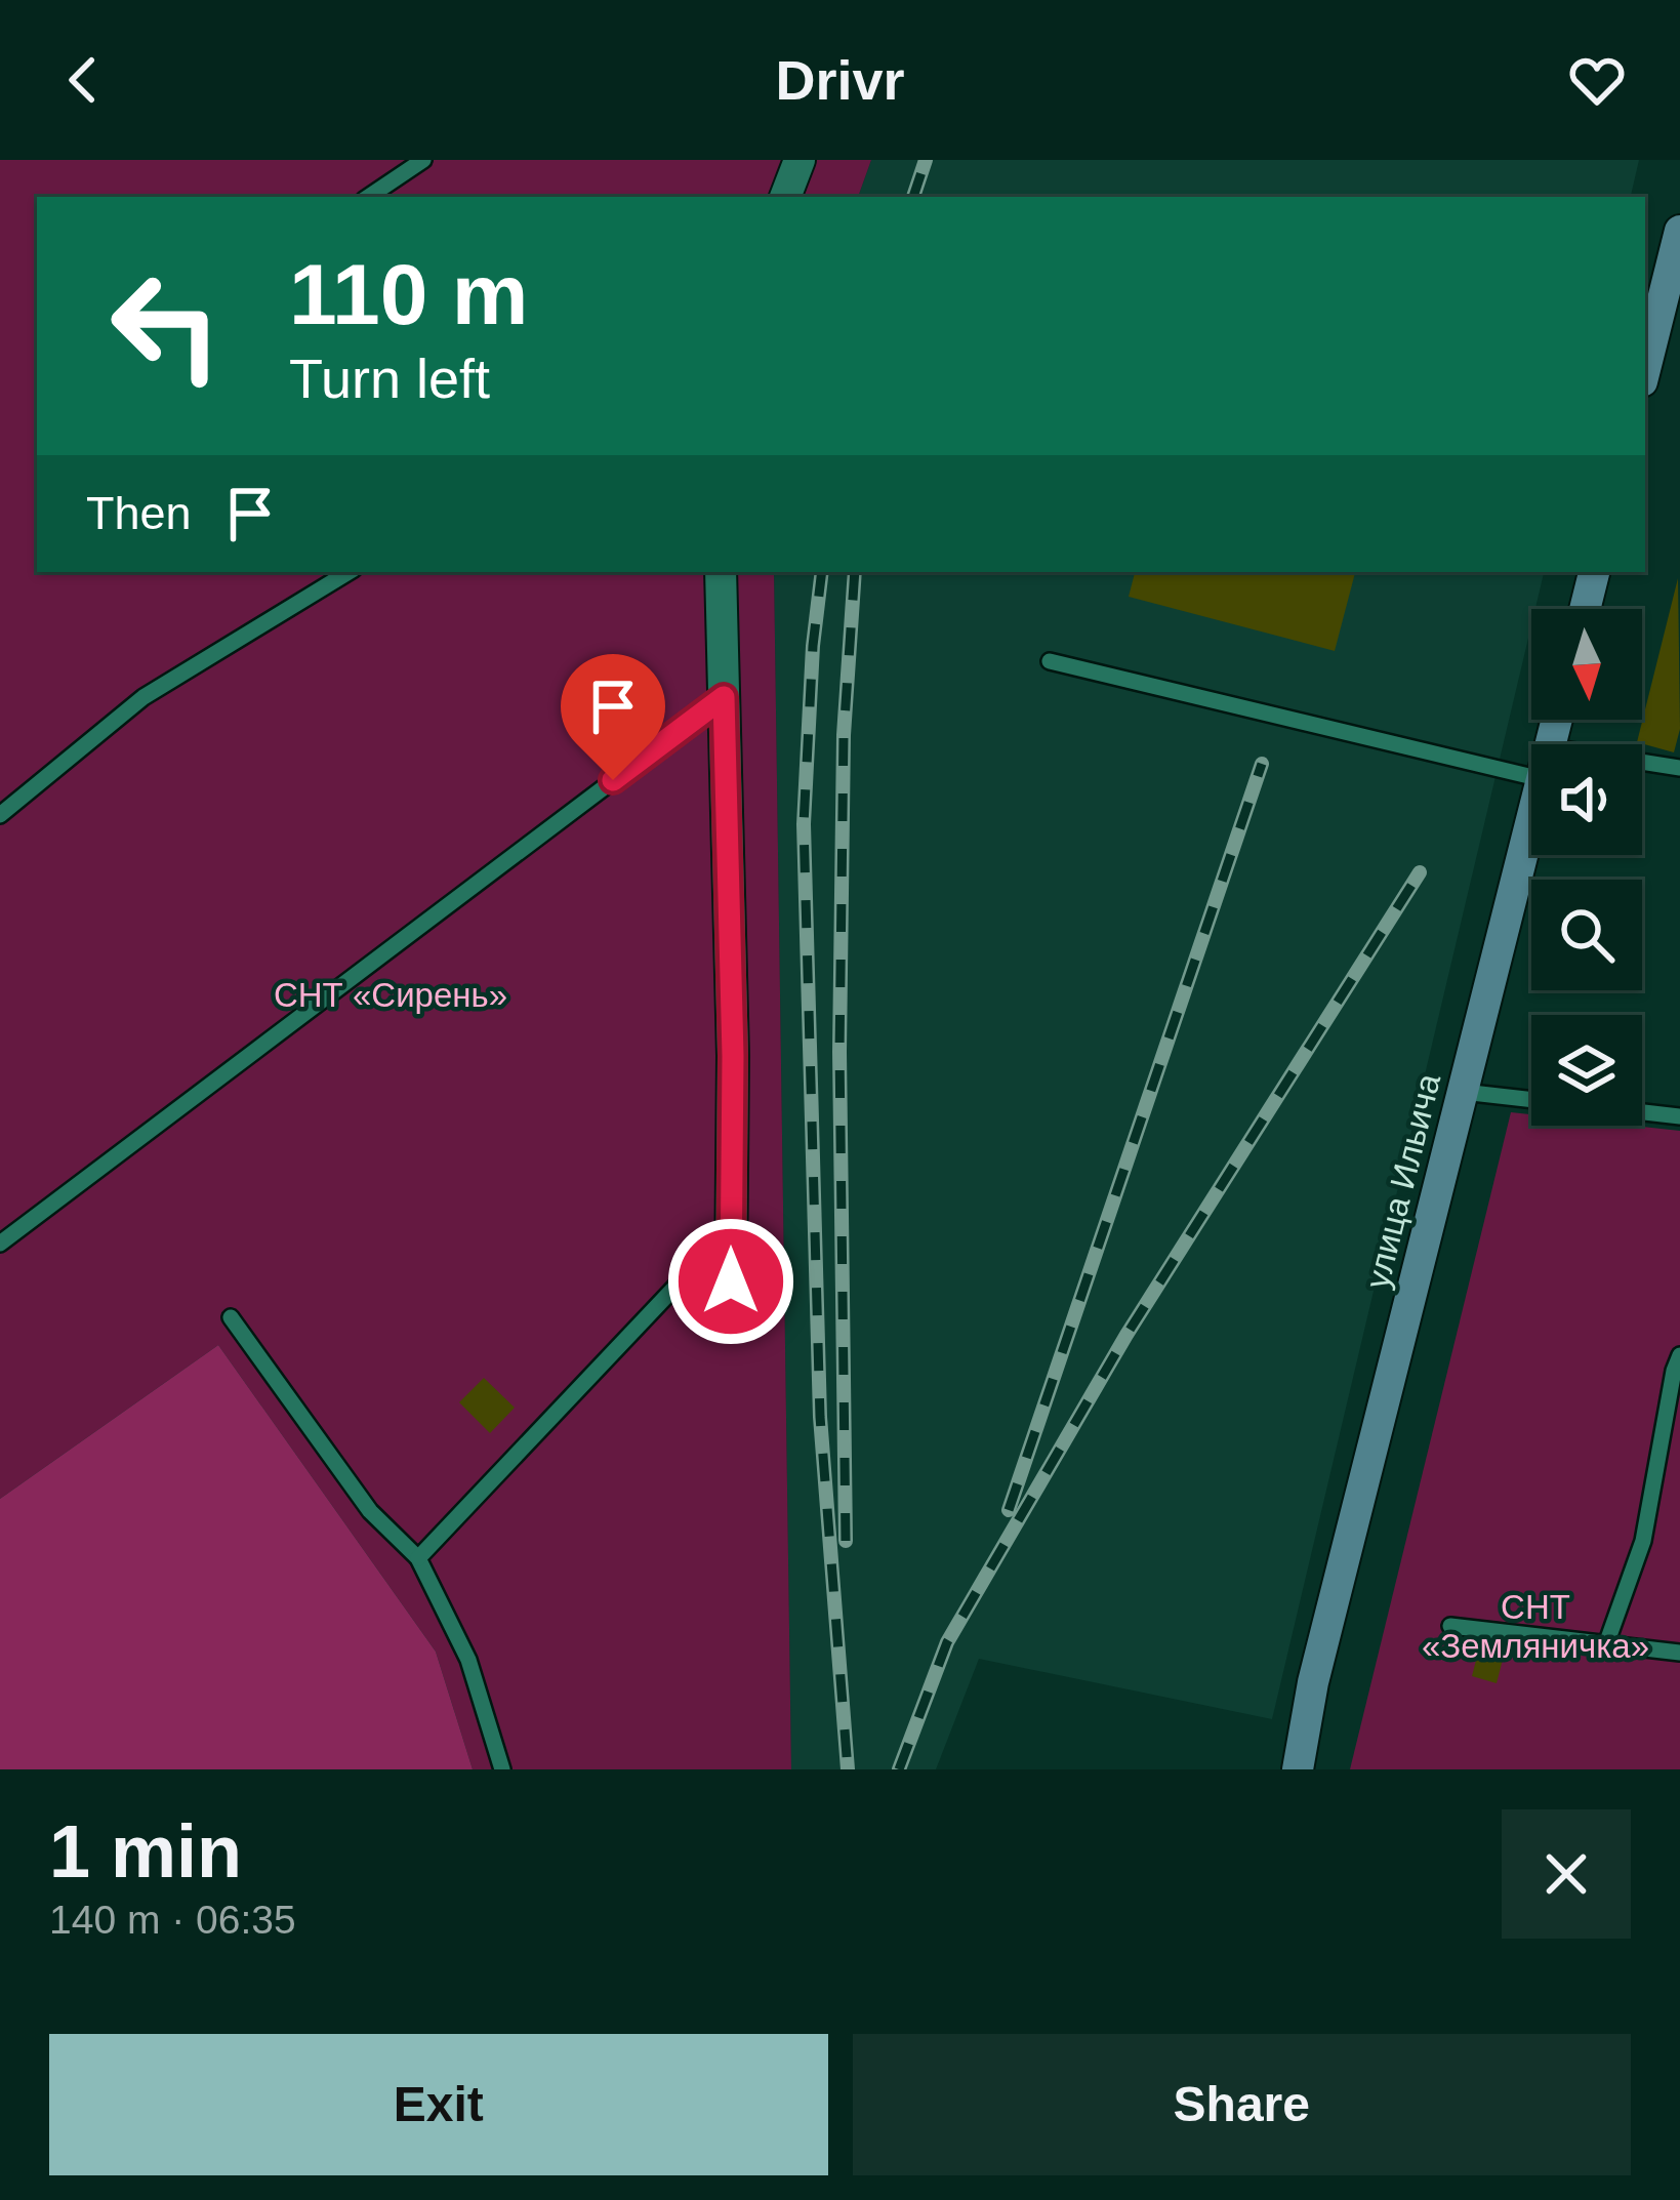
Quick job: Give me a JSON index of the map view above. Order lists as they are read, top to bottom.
{
  "streets": {
    "main road": ["улица Ильича"]
  },
  "parks": ["СНТ «Сирень»", "СНТ «Земляничка»"],
  "north": "bottom",
  "page": {
    "header": "Drivr",
    "turn": ["110 m", "Turn left"],
    "then": "Then",
    "heading": ["1 min", "140 m · 06:35"],
    "buttons": ["Exit", "Share"]
  }
}
